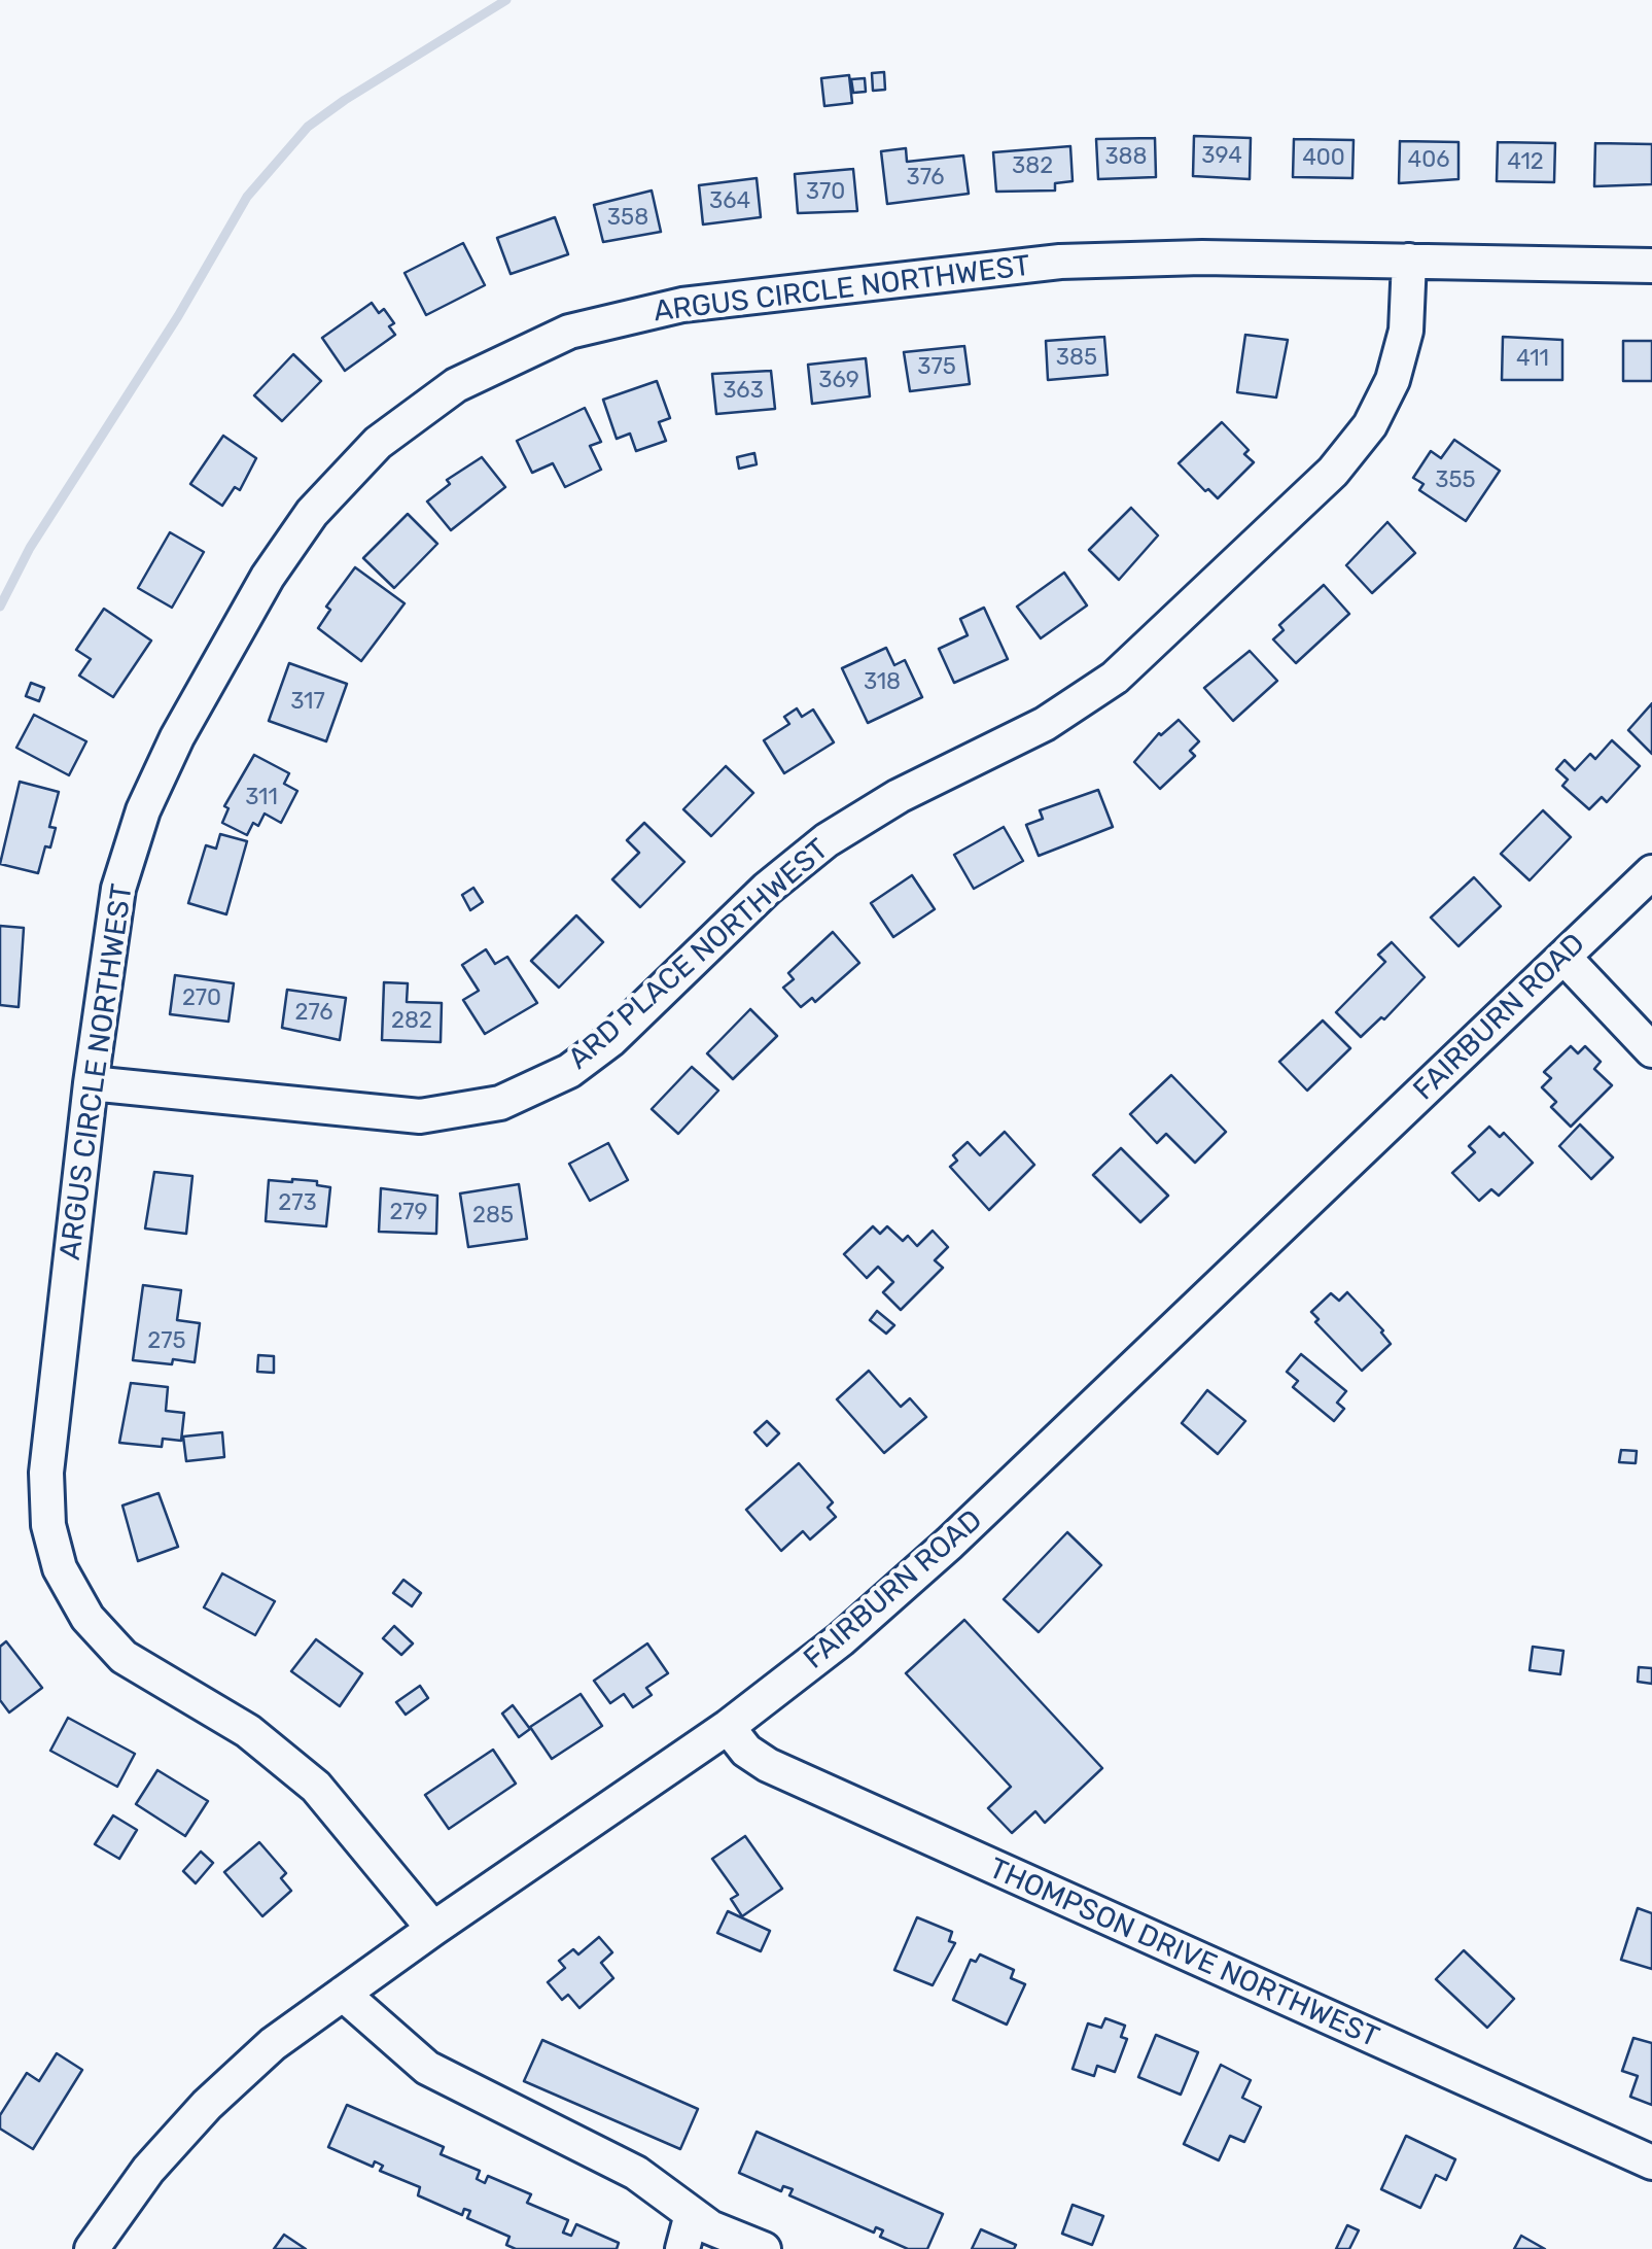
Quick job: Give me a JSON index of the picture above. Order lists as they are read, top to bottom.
{
  "streets": {
    "street": [
      "ARGUS CIRCLE NORTHWEST",
      "ARD PLACE NORTHWEST",
      "FAIRBURN ROAD",
      "THOMPSON DRIVE NORTHWEST"
    ]
  },
  "crossings": [
    ["ARGUS CIRCLE NORTHWEST", "ARD PLACE NORTHWEST"],
    ["ARGUS CIRCLE NORTHWEST", "FAIRBURN ROAD"],
    ["FAIRBURN ROAD", "THOMPSON DRIVE NORTHWEST"]
  ],
  "house_numbers": [
    "394",
    "388",
    "400",
    "406",
    "412",
    "382",
    "376",
    "370",
    "364",
    "358",
    "385",
    "411",
    "375",
    "369",
    "363",
    "355",
    "318",
    "317",
    "311",
    "270",
    "276",
    "282",
    "273",
    "279",
    "285",
    "275"
  ]
}
